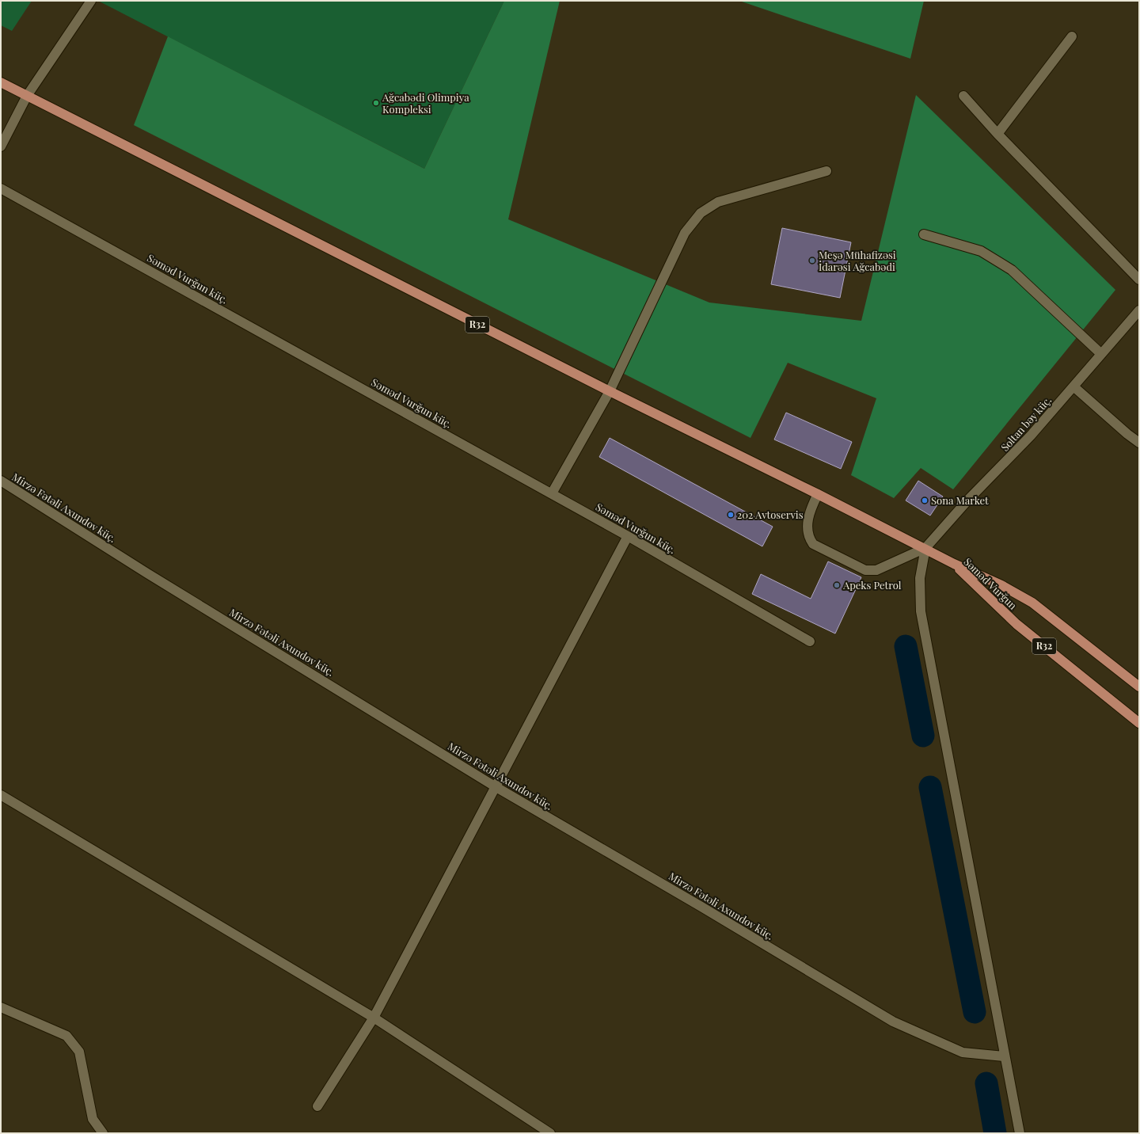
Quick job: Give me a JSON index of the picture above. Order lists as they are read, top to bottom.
{
  "streets": {
    "main road": ["R32", "Səməd Vurğun"],
    "street": ["Səməd Vurğun küç.", "Soltan bəy küç.", "Mirzə Fətəli Axundov küç."]
  },
  "crossings": [
    ["R32", "Soltan bəy küç."],
    ["R32", "Səməd Vurğun"]
  ],
  "places": [
    "Ağcabədi Olimpiya Kompleksi",
    "Meşə Mühafizəsi İdarəsi Ağcabədi",
    "Sona Market",
    "202 Avtoservis",
    "Apeks Petrol"
  ]
}
